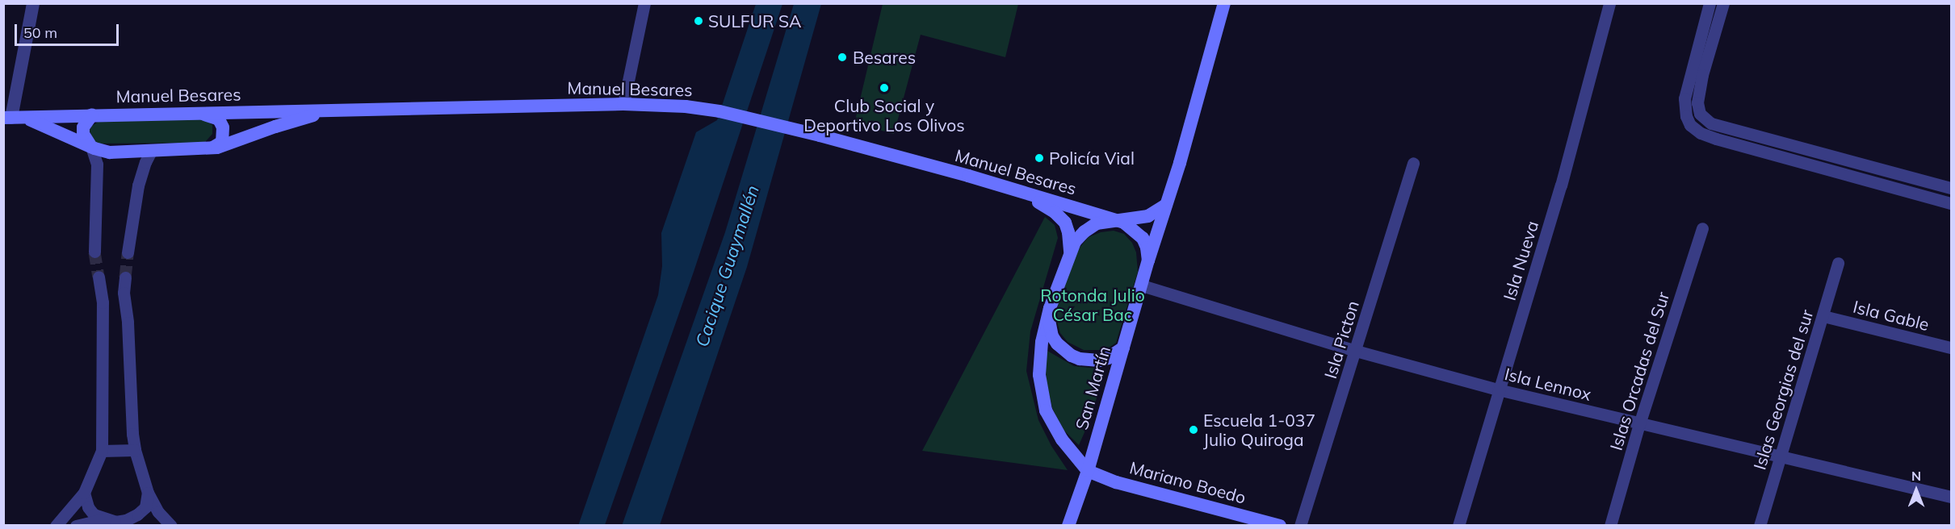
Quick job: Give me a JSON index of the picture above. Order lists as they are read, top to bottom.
{
  "streets": {
    "main road": ["Manuel Besares", "San Martín", "Mariano Boedo"],
    "street": [
      "Isla Nueva",
      "Isla Gable",
      "Isla Picton",
      "Islas Orcadas del Sur",
      "Isla Lennox",
      "Islas Georgias del sur"
    ]
  },
  "crossings": [
    ["Manuel Besares", "Isla Lennox"],
    ["Manuel Besares", "San Martín"],
    ["Isla Nueva", "Isla Lennox"],
    ["Isla Gable", "Islas Georgias del sur"],
    ["Isla Picton", "Isla Lennox"],
    ["Islas Orcadas del Sur", "Isla Lennox"],
    ["Isla Lennox", "San Martín"],
    ["Isla Lennox", "Islas Georgias del sur"],
    ["San Martín", "Mariano Boedo"]
  ],
  "water": ["Cacique Guaymallén"],
  "parks": ["Rotonda Julio César Bac"],
  "places": [
    "SULFUR SA",
    "Besares",
    "Club Social y Deportivo Los Olivos",
    "Policía Vial",
    "Escuela 1-037 Julio Quiroga"
  ],
  "scale_bar": "50 m",
  "north": "top"
}
